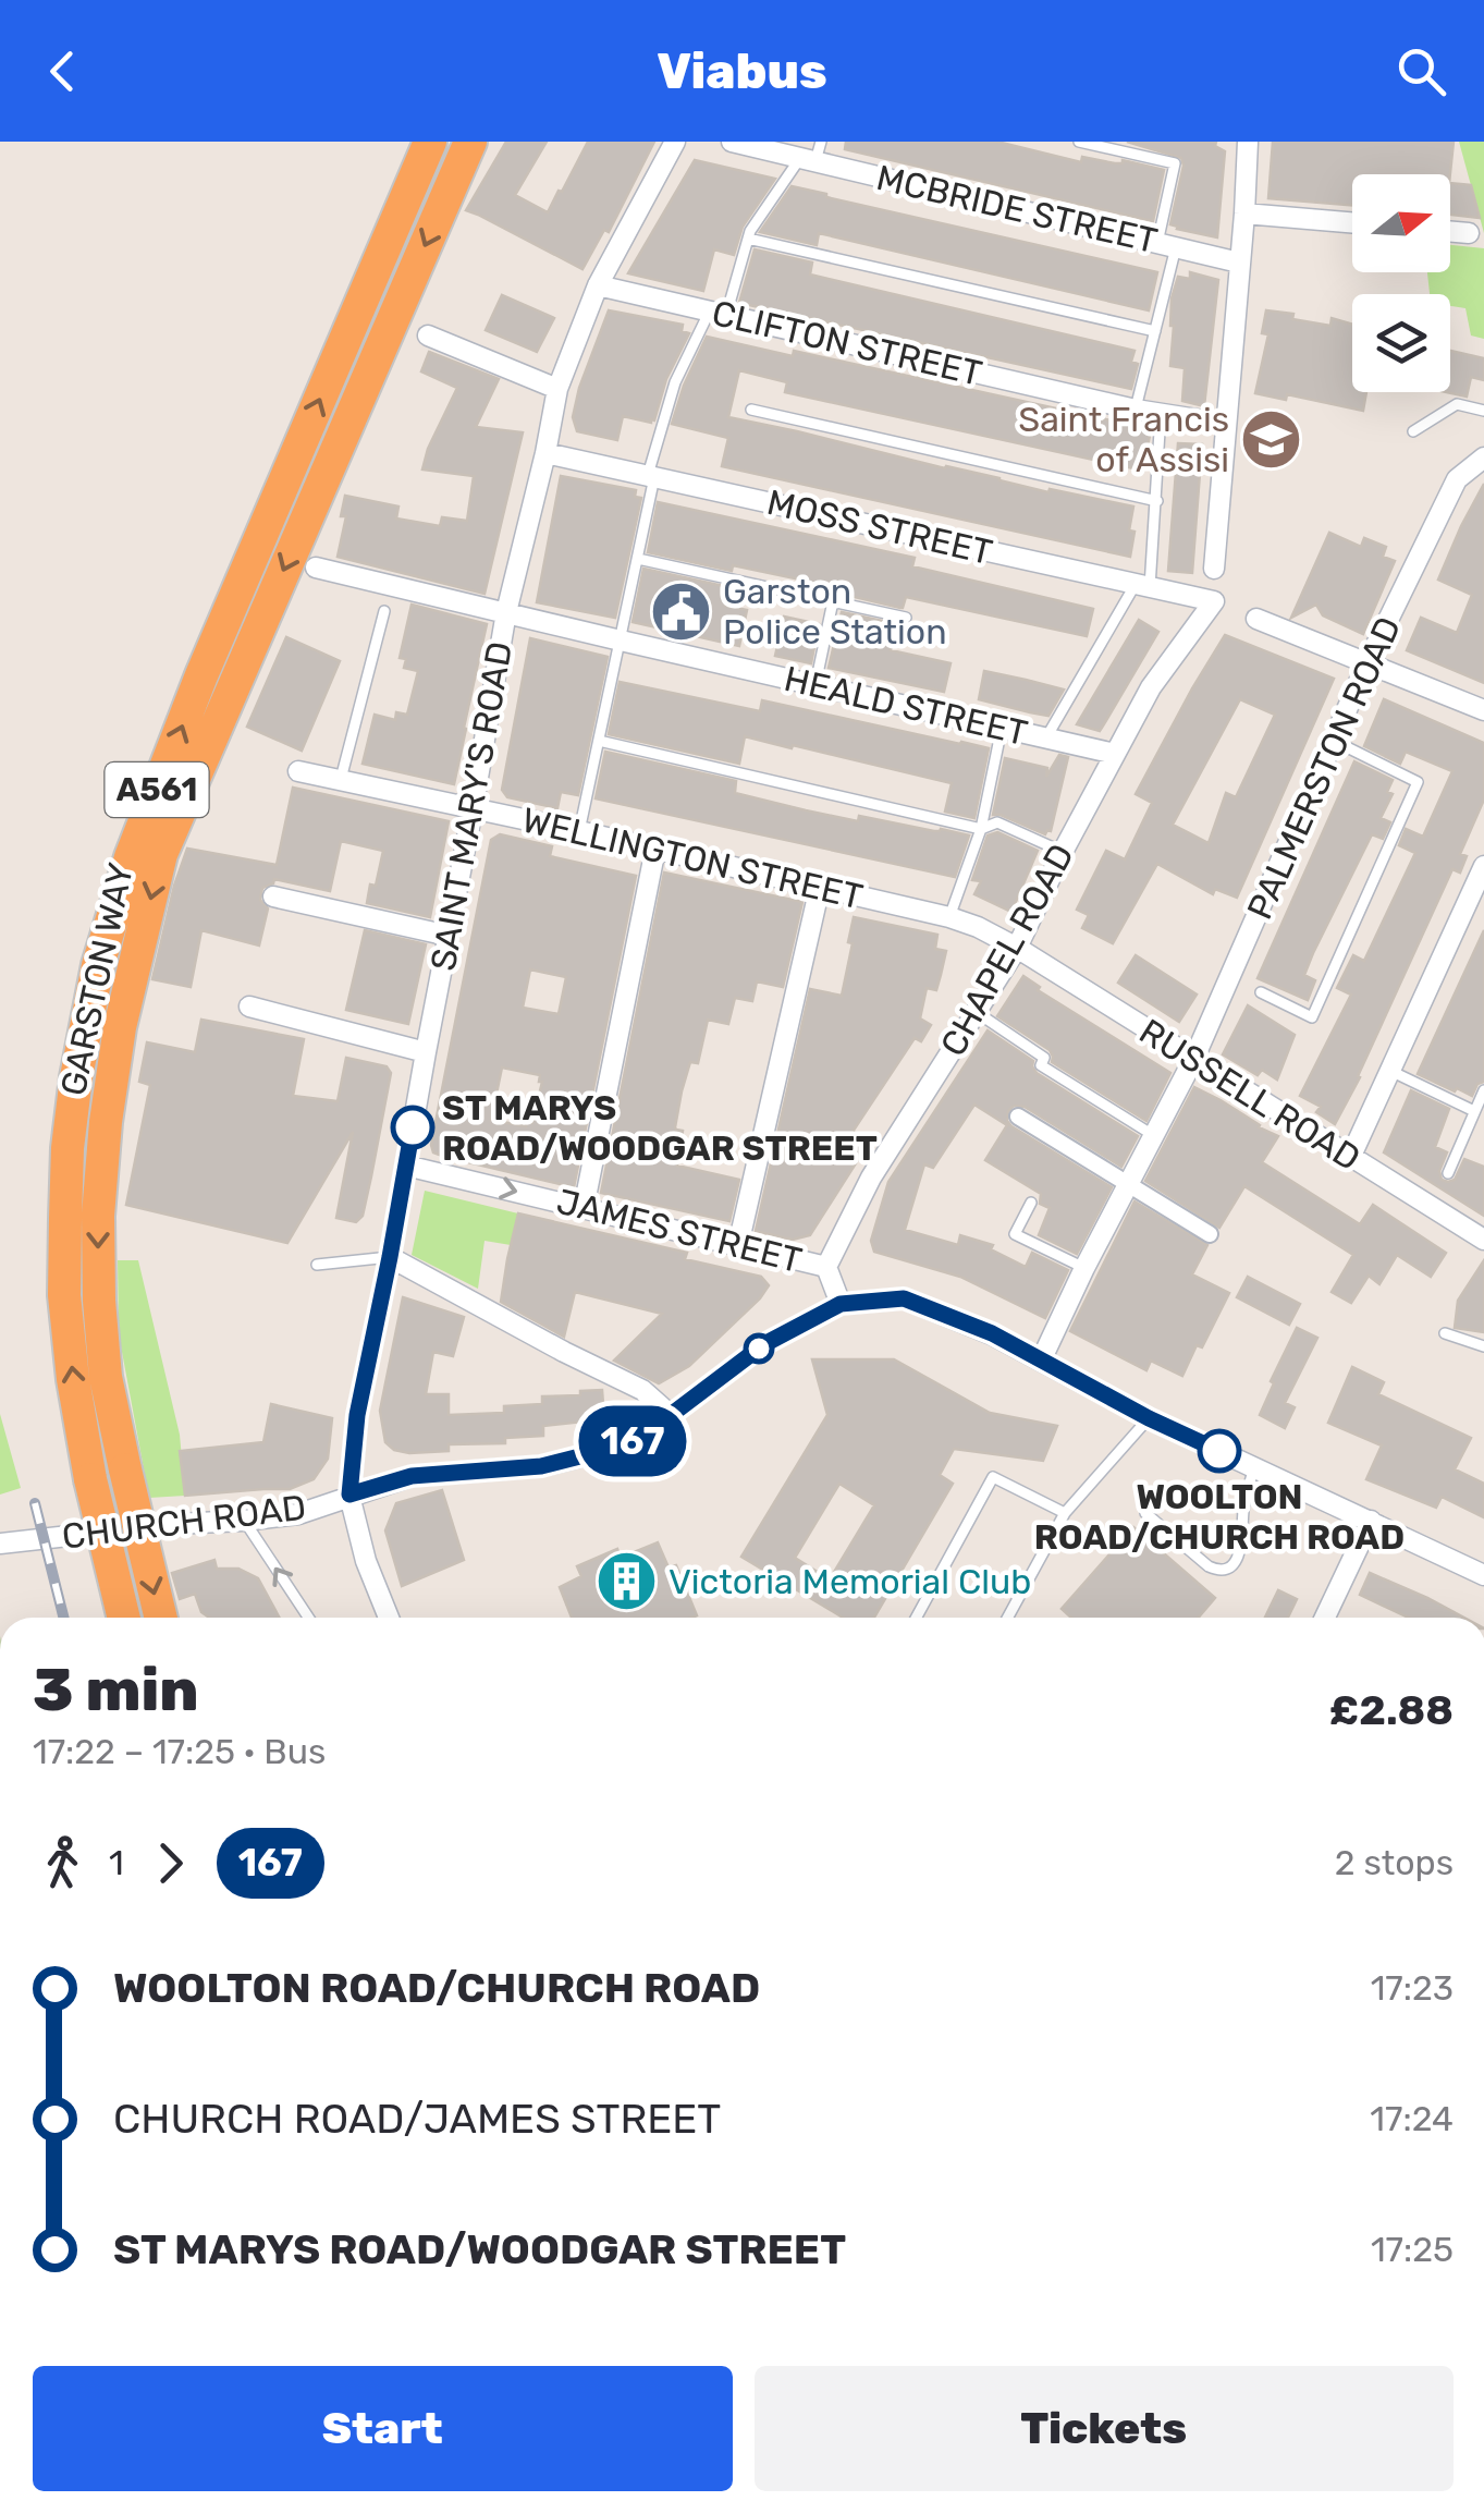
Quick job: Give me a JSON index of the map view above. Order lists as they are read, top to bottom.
{
  "streets": {
    "highway": ["A561", "GARSTON WAY"],
    "street": [
      "MCBRIDE STREET",
      "CLIFTON STREET",
      "MOSS STREET",
      "HEALD STREET",
      "PALMERSTON ROAD",
      "SAINT MARY'S ROAD",
      "WELLINGTON STREET",
      "CHAPEL ROAD",
      "RUSSELL ROAD",
      "JAMES STREET",
      "CHURCH ROAD"
    ]
  },
  "crossings": [
    ["CLIFTON STREET", "SAINT MARY'S ROAD"],
    ["MOSS STREET", "SAINT MARY'S ROAD"],
    ["MOSS STREET", "CHAPEL ROAD"],
    ["HEALD STREET", "SAINT MARY'S ROAD"],
    ["HEALD STREET", "CHAPEL ROAD"],
    ["PALMERSTON ROAD", "RUSSELL ROAD"],
    ["SAINT MARY'S ROAD", "WELLINGTON STREET"],
    ["SAINT MARY'S ROAD", "JAMES STREET"],
    ["SAINT MARY'S ROAD", "CHURCH ROAD"],
    ["WELLINGTON STREET", "CHAPEL ROAD"],
    ["WELLINGTON STREET", "RUSSELL ROAD"],
    ["CHAPEL ROAD", "RUSSELL ROAD"],
    ["CHAPEL ROAD", "JAMES STREET"]
  ],
  "places": {
    "school or university": ["Saint Francis of Assisi"],
    "public building": ["Garston Police Station"],
    "other": ["ST MARYS ROAD/WOODGAR STREET", "WOOLTON ROAD/CHURCH ROAD"],
    "building": ["Victoria Memorial Club"]
  },
  "lines": ["bus line 167"],
  "north": "right",
  "page": {
    "header": "Viabus",
    "on_map": "167",
    "heading": ["3 min", "17:22 – 17:25 · Bus", "£2.88"],
    "legs": ["1", "167", "2 stops"],
    "list": [
      {
        "name": "WOOLTON ROAD/CHURCH ROAD",
        "value": "17:23"
      },
      {
        "name": "CHURCH ROAD/JAMES STREET",
        "value": "17:24"
      },
      {
        "name": "ST MARYS ROAD/WOODGAR STREET",
        "value": "17:25"
      }
    ],
    "buttons": ["Start", "Tickets"]
  }
}
